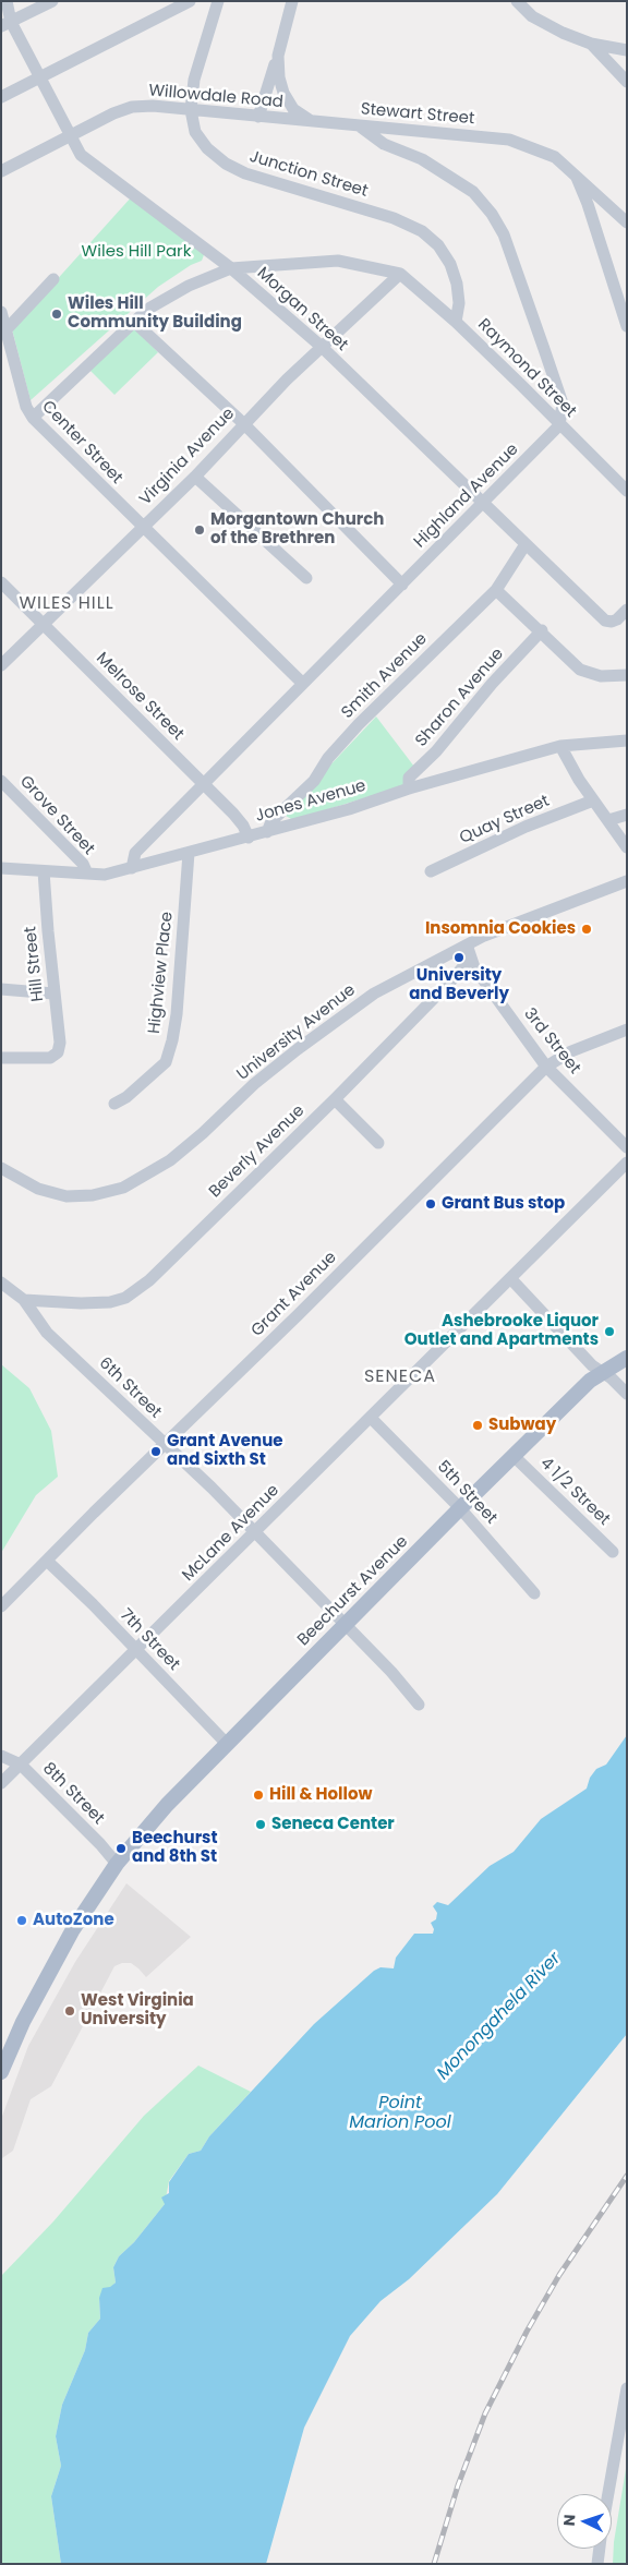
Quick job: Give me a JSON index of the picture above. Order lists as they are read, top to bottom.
{
  "streets": {
    "main road": ["Beechurst Avenue"],
    "street": [
      "Willowdale Road",
      "Stewart Street",
      "Junction Street",
      "Morgan Street",
      "Raymond Street",
      "Center Street",
      "Virginia Avenue",
      "Highland Avenue",
      "Smith Avenue",
      "Melrose Street",
      "Sharon Avenue",
      "Jones Avenue",
      "Grove Street",
      "Quay Street",
      "Hill Street",
      "Highview Place",
      "University Avenue",
      "3rd Street",
      "Beverly Avenue",
      "Grant Avenue",
      "6th Street",
      "4 1/2 Street",
      "5th Street",
      "McLane Avenue",
      "7th Street",
      "8th Street"
    ]
  },
  "crossings": [
    ["Willowdale Road", "Stewart Street"],
    ["Willowdale Road", "Junction Street"],
    ["Willowdale Road", "Morgan Street"],
    ["Junction Street", "Raymond Street"],
    ["Morgan Street", "Virginia Avenue"],
    ["Morgan Street", "Highland Avenue"],
    ["Morgan Street", "Smith Avenue"],
    ["Raymond Street", "Virginia Avenue"],
    ["Raymond Street", "Highland Avenue"],
    ["Center Street", "Virginia Avenue"],
    ["Center Street", "Highland Avenue"],
    ["Virginia Avenue", "Melrose Street"],
    ["Highland Avenue", "Melrose Street"],
    ["Highland Avenue", "Jones Avenue"],
    ["Smith Avenue", "Jones Avenue"],
    ["Melrose Street", "Jones Avenue"],
    ["Sharon Avenue", "Jones Avenue"],
    ["Jones Avenue", "Grove Street"],
    ["Jones Avenue", "Hill Street"],
    ["Jones Avenue", "Highview Place"],
    ["University Avenue", "3rd Street"],
    ["University Avenue", "Beverly Avenue"],
    ["3rd Street", "Beverly Avenue"],
    ["3rd Street", "Grant Avenue"],
    ["Beverly Avenue", "6th Street"],
    ["Grant Avenue", "6th Street"],
    ["Grant Avenue", "7th Street"],
    ["6th Street", "McLane Avenue"],
    ["6th Street", "Beechurst Avenue"],
    ["4 1/2 Street", "Beechurst Avenue"],
    ["5th Street", "McLane Avenue"],
    ["5th Street", "Beechurst Avenue"],
    ["McLane Avenue", "7th Street"],
    ["McLane Avenue", "8th Street"],
    ["Beechurst Avenue", "7th Street"],
    ["Beechurst Avenue", "8th Street"]
  ],
  "districts": ["WILES HILL", "SENECA"],
  "water": ["Monongahela River", "Point Marion Pool"],
  "parks": ["Wiles Hill Park"],
  "places": [
    "Wiles Hill Community Building",
    "Morgantown Church of the Brethren",
    "Insomnia Cookies",
    "University and Beverly",
    "Grant Bus stop",
    "Ashebrooke Liquor Outlet and Apartments",
    "Subway",
    "Grant Avenue and Sixth St",
    "Hill & Hollow",
    "Seneca Center",
    "Beechurst and 8th St",
    "AutoZone",
    "West Virginia University"
  ],
  "north": "left"
}
